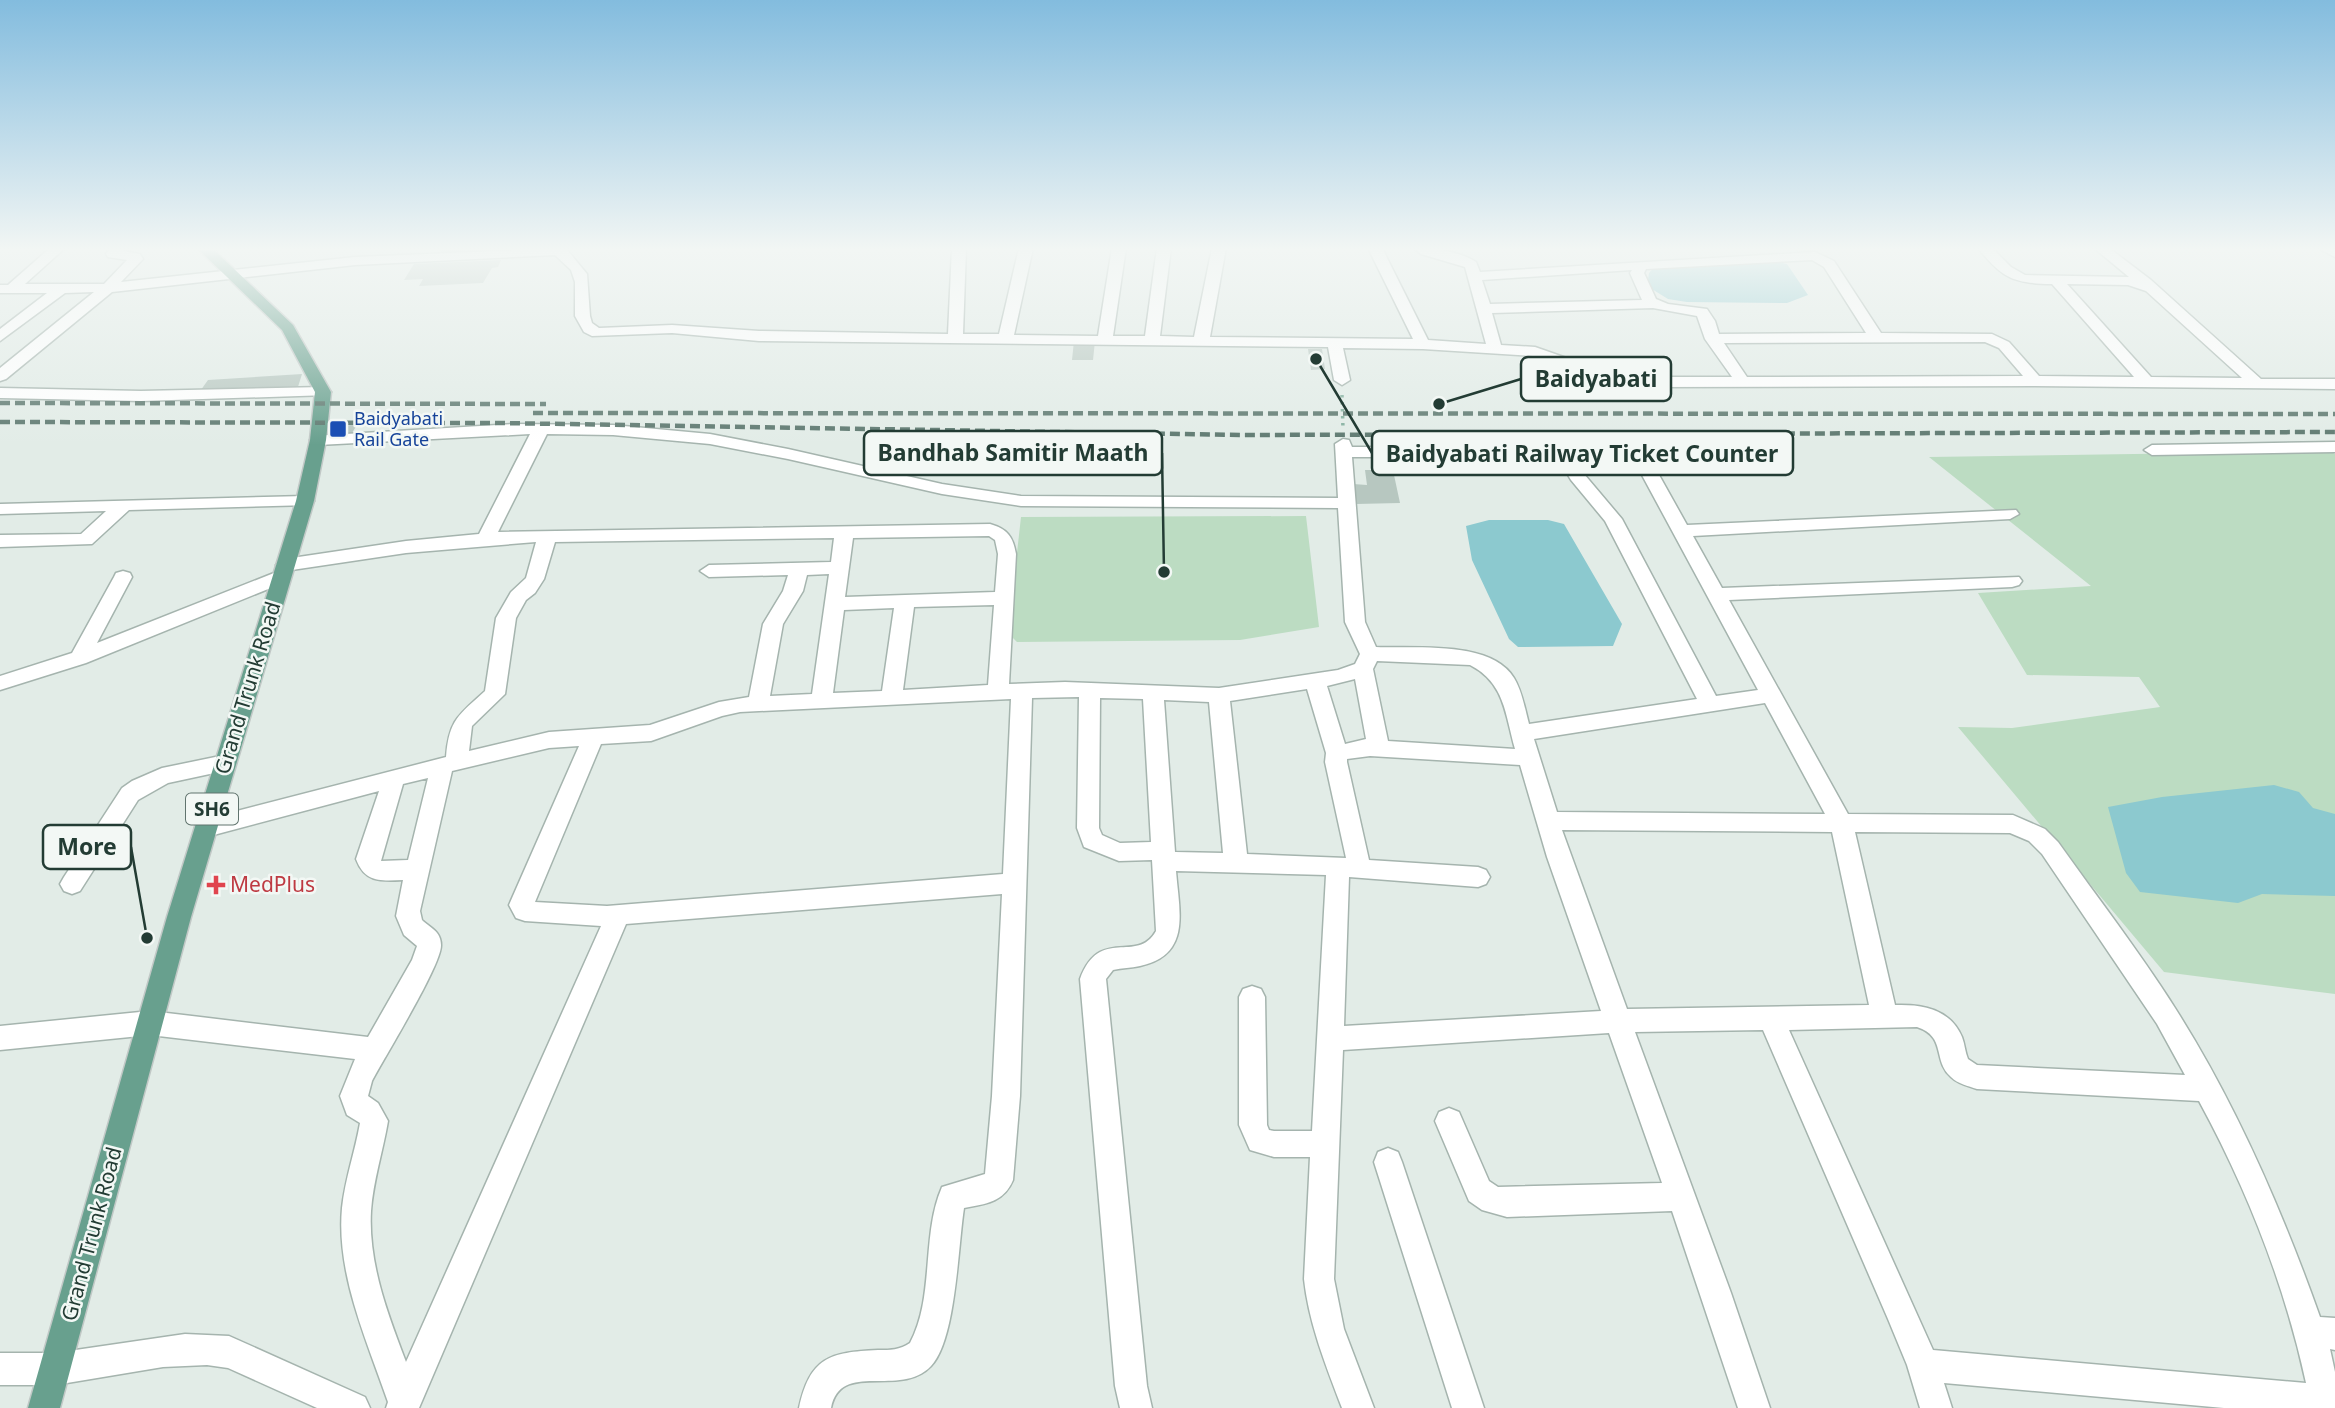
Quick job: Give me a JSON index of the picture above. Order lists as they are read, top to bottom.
{
  "streets": {
    "main road": ["Grand Trunk Road", "SH6"]
  },
  "places": {
    "other": [
      "Baidyabati Railway Ticket Counter",
      "Baidyabati",
      "Bandhab Samitir Maath",
      "More"
    ],
    "transit": ["Baidyabati Rail Gate"],
    "health": ["MedPlus"]
  }
}
